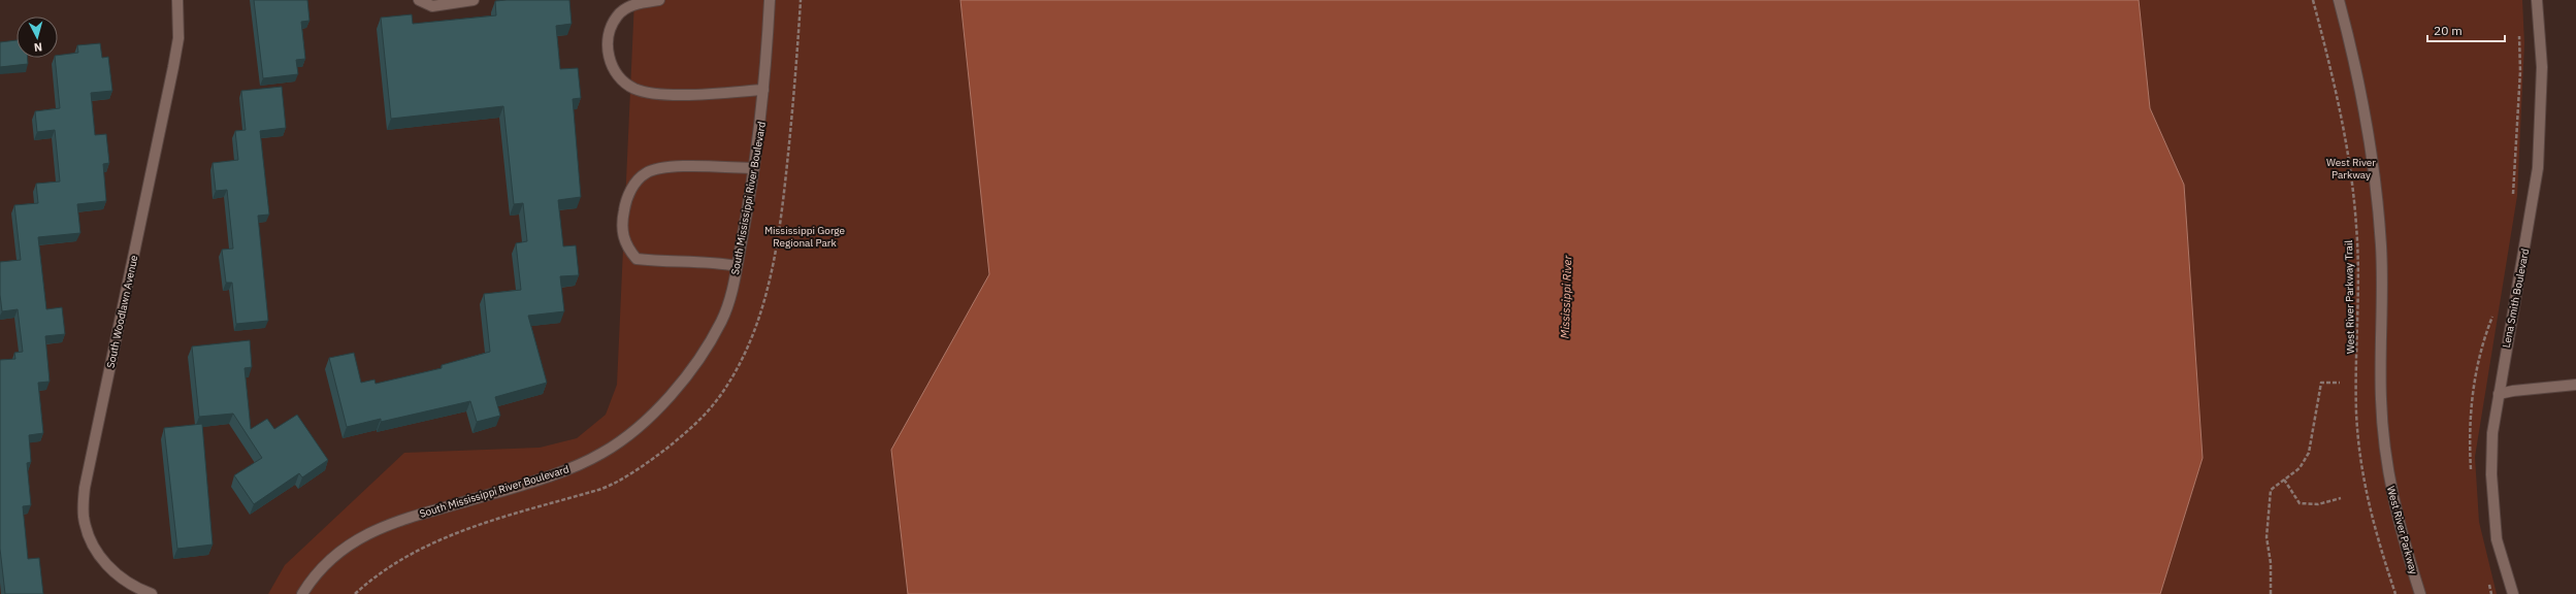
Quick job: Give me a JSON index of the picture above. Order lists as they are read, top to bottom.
{
  "streets": {
    "street": [
      "South Mississippi River Boulevard",
      "Lena Smith Boulevard",
      "South Woodlawn Avenue",
      "West River Parkway"
    ],
    "path": ["West River Parkway Trail"]
  },
  "water": ["Mississippi River"],
  "parks": ["West River Parkway", "Mississippi Gorge Regional Park"],
  "scale_bar": "20 m",
  "north": "bottom"
}
